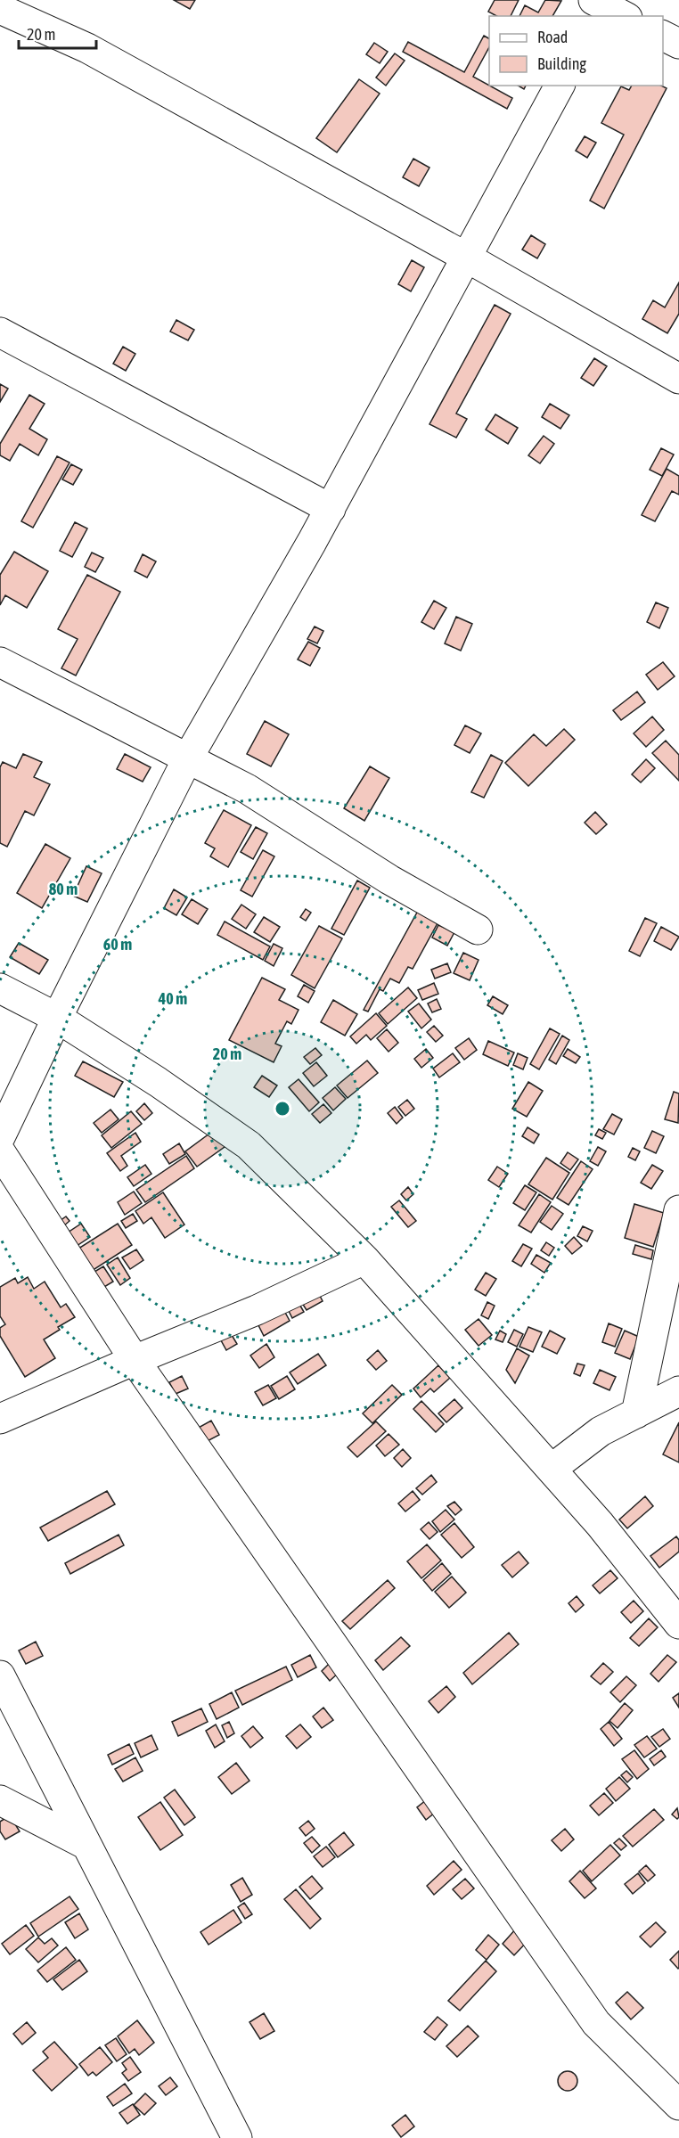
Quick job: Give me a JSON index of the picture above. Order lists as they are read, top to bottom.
{
  "legend": ["Road", "Building"],
  "scale_bar": "20 m",
  "rings": [
    "80 m",
    "60 m",
    "40 m",
    "20 m"
  ]
}
